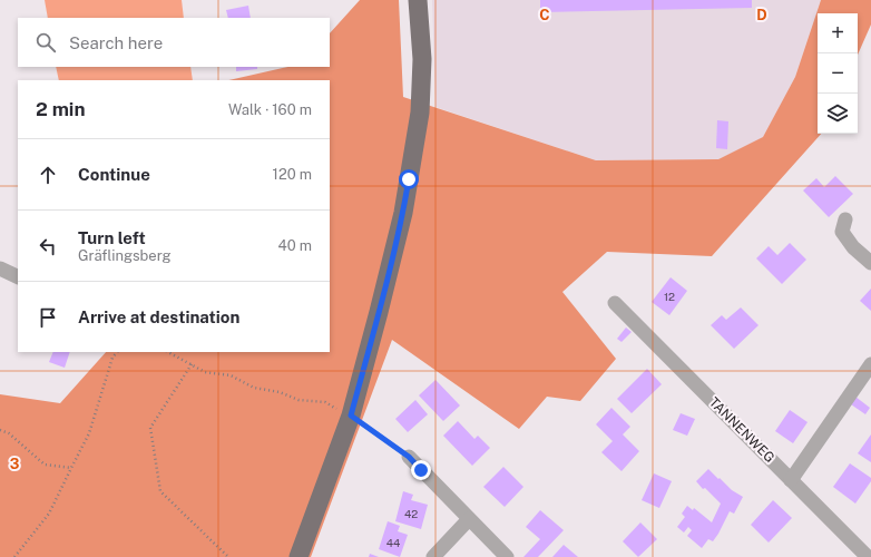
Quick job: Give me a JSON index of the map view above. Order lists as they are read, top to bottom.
{
  "streets": {
    "street": ["TANNENWEG"]
  },
  "house_numbers": ["12", "42", "44"],
  "page": {
    "map_buttons": ["+", "−"],
    "search": "Search here",
    "heading": ["2 min", "Walk · 160 m"],
    "list": [
      ["Continue", "120 m"],
      ["Turn left", "Gräflingsberg", "40 m"],
      "Arrive at destination"
    ]
  },
  "grid": {
    "columns": ["C", "D"],
    "rows": ["3"]
  }
}
